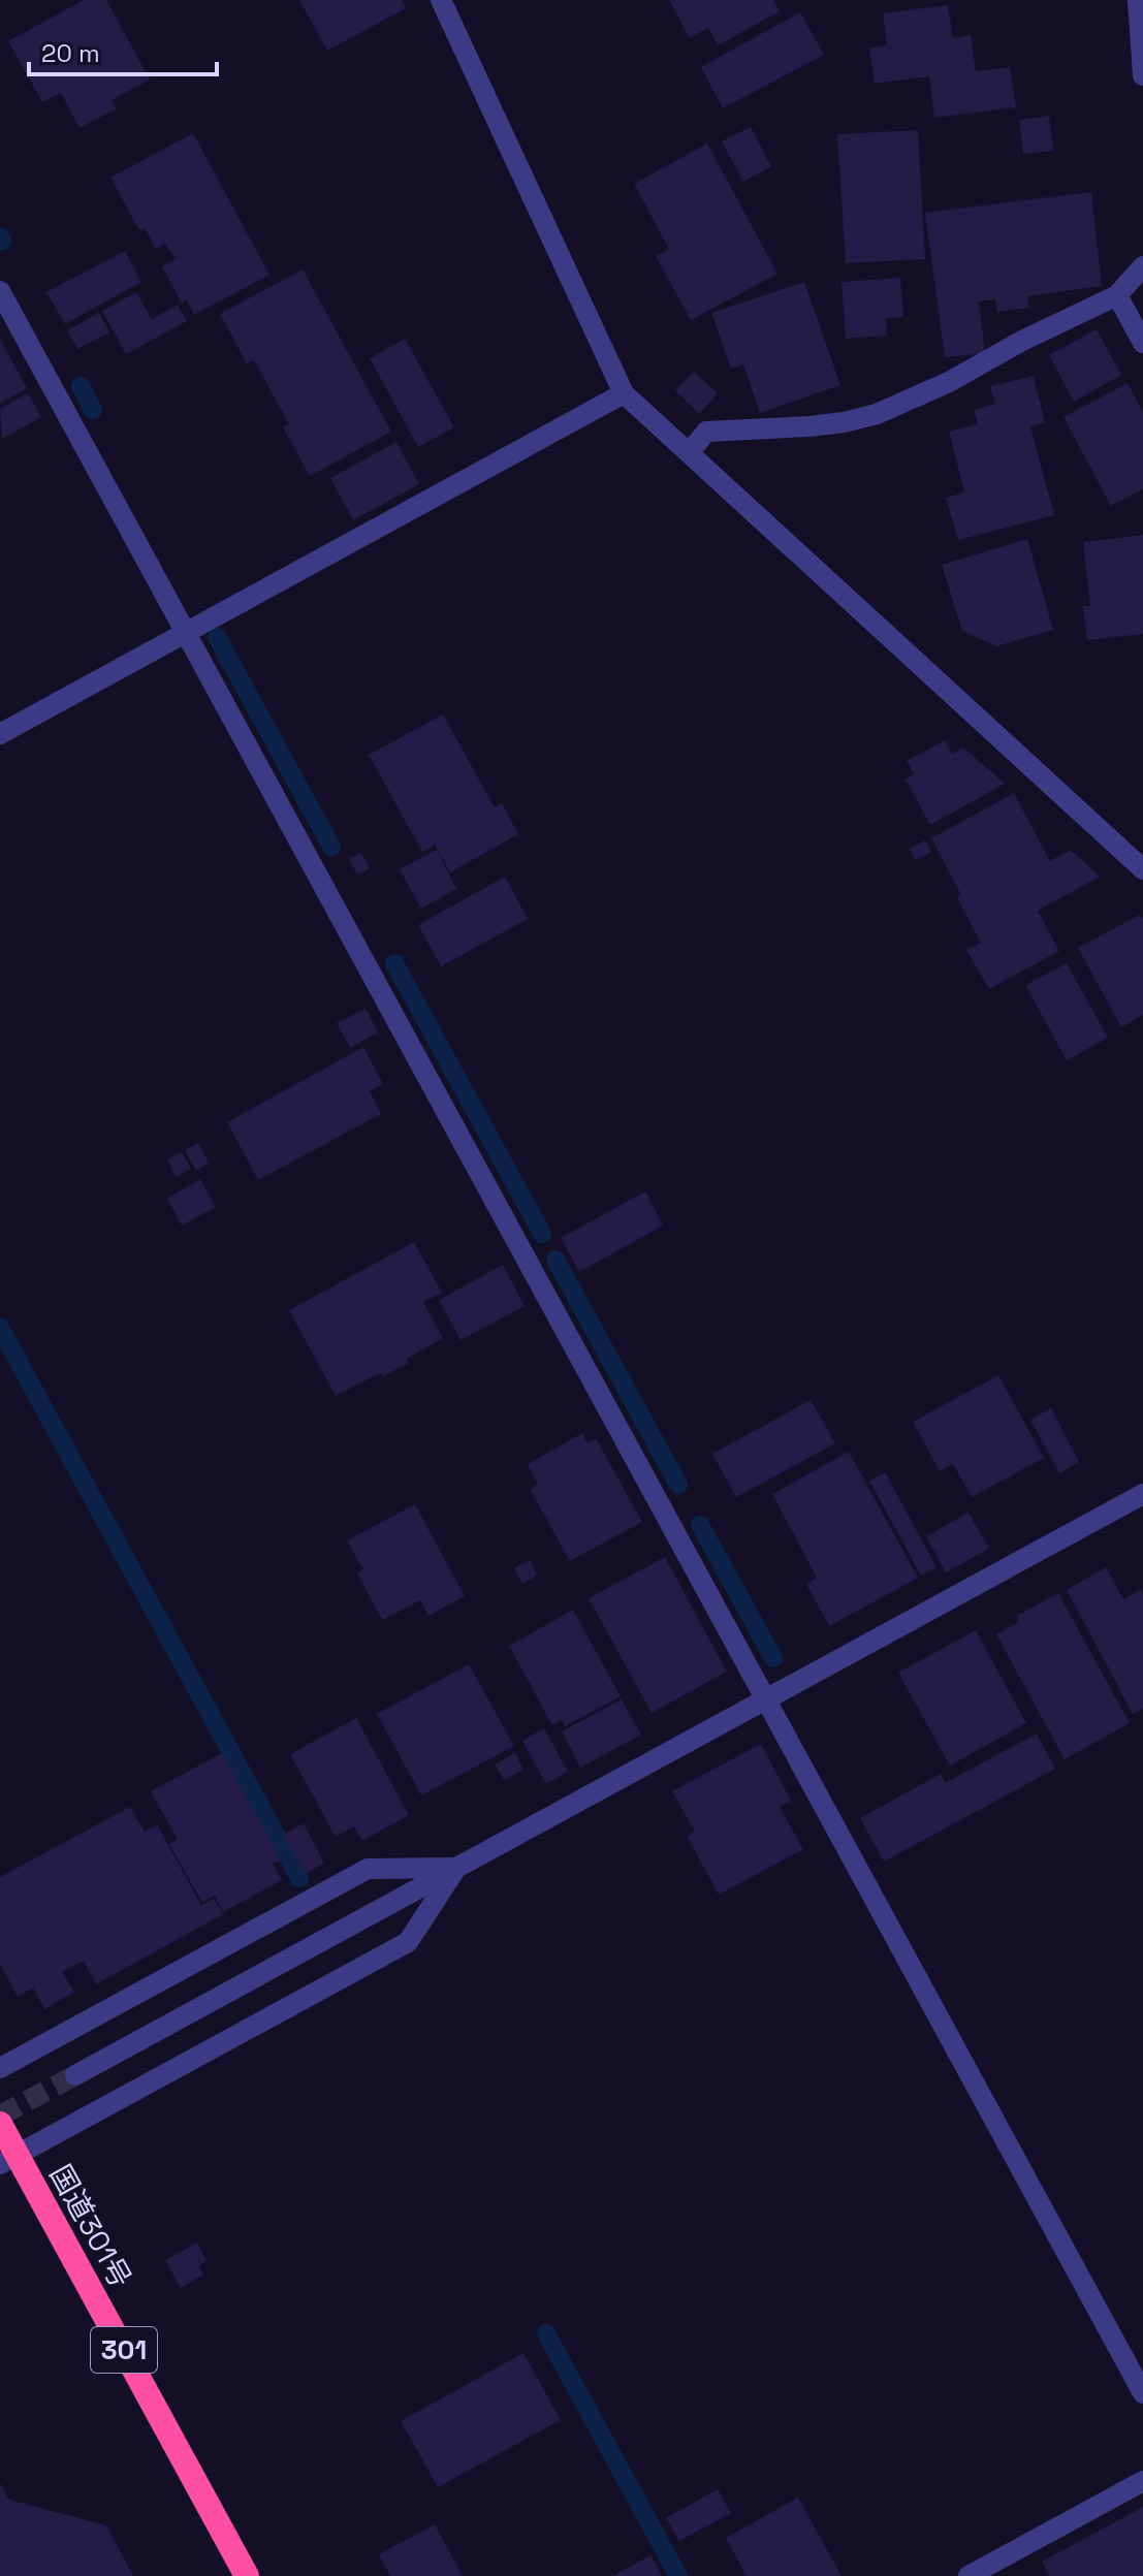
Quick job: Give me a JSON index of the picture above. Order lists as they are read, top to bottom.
{
  "streets": {
    "highway": ["国道301号", "301"]
  },
  "scale_bar": "20 m"
}
